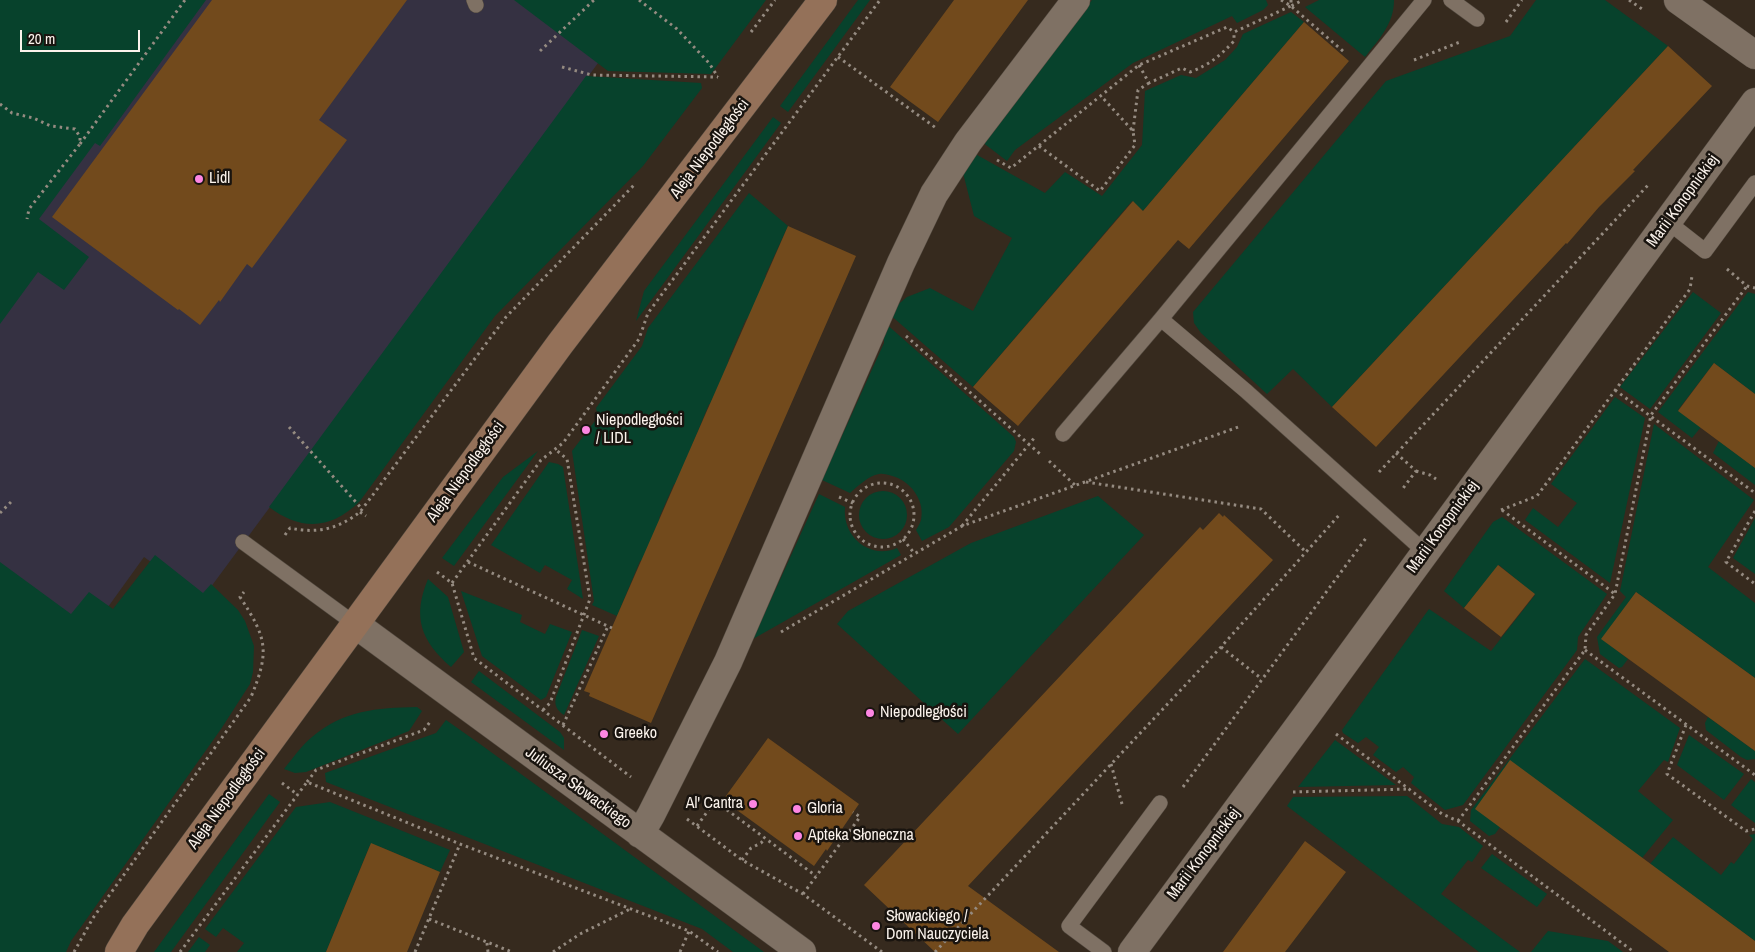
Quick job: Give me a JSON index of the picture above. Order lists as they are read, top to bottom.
{
  "streets": {
    "street": ["Aleja Niepodległości", "Marii Konopnickiej", "Juliusza Słowackiego"]
  },
  "crossings": [
    ["Aleja Niepodległości", "Juliusza Słowackiego"]
  ],
  "places": [
    "Lidl",
    "Niepodległości / LIDL",
    "Niepodległości",
    "Greeko",
    "Al' Cantra",
    "Gloria",
    "Apteka Słoneczna",
    "Słowackiego / Dom Nauczyciela"
  ],
  "scale_bar": "20 m"
}
